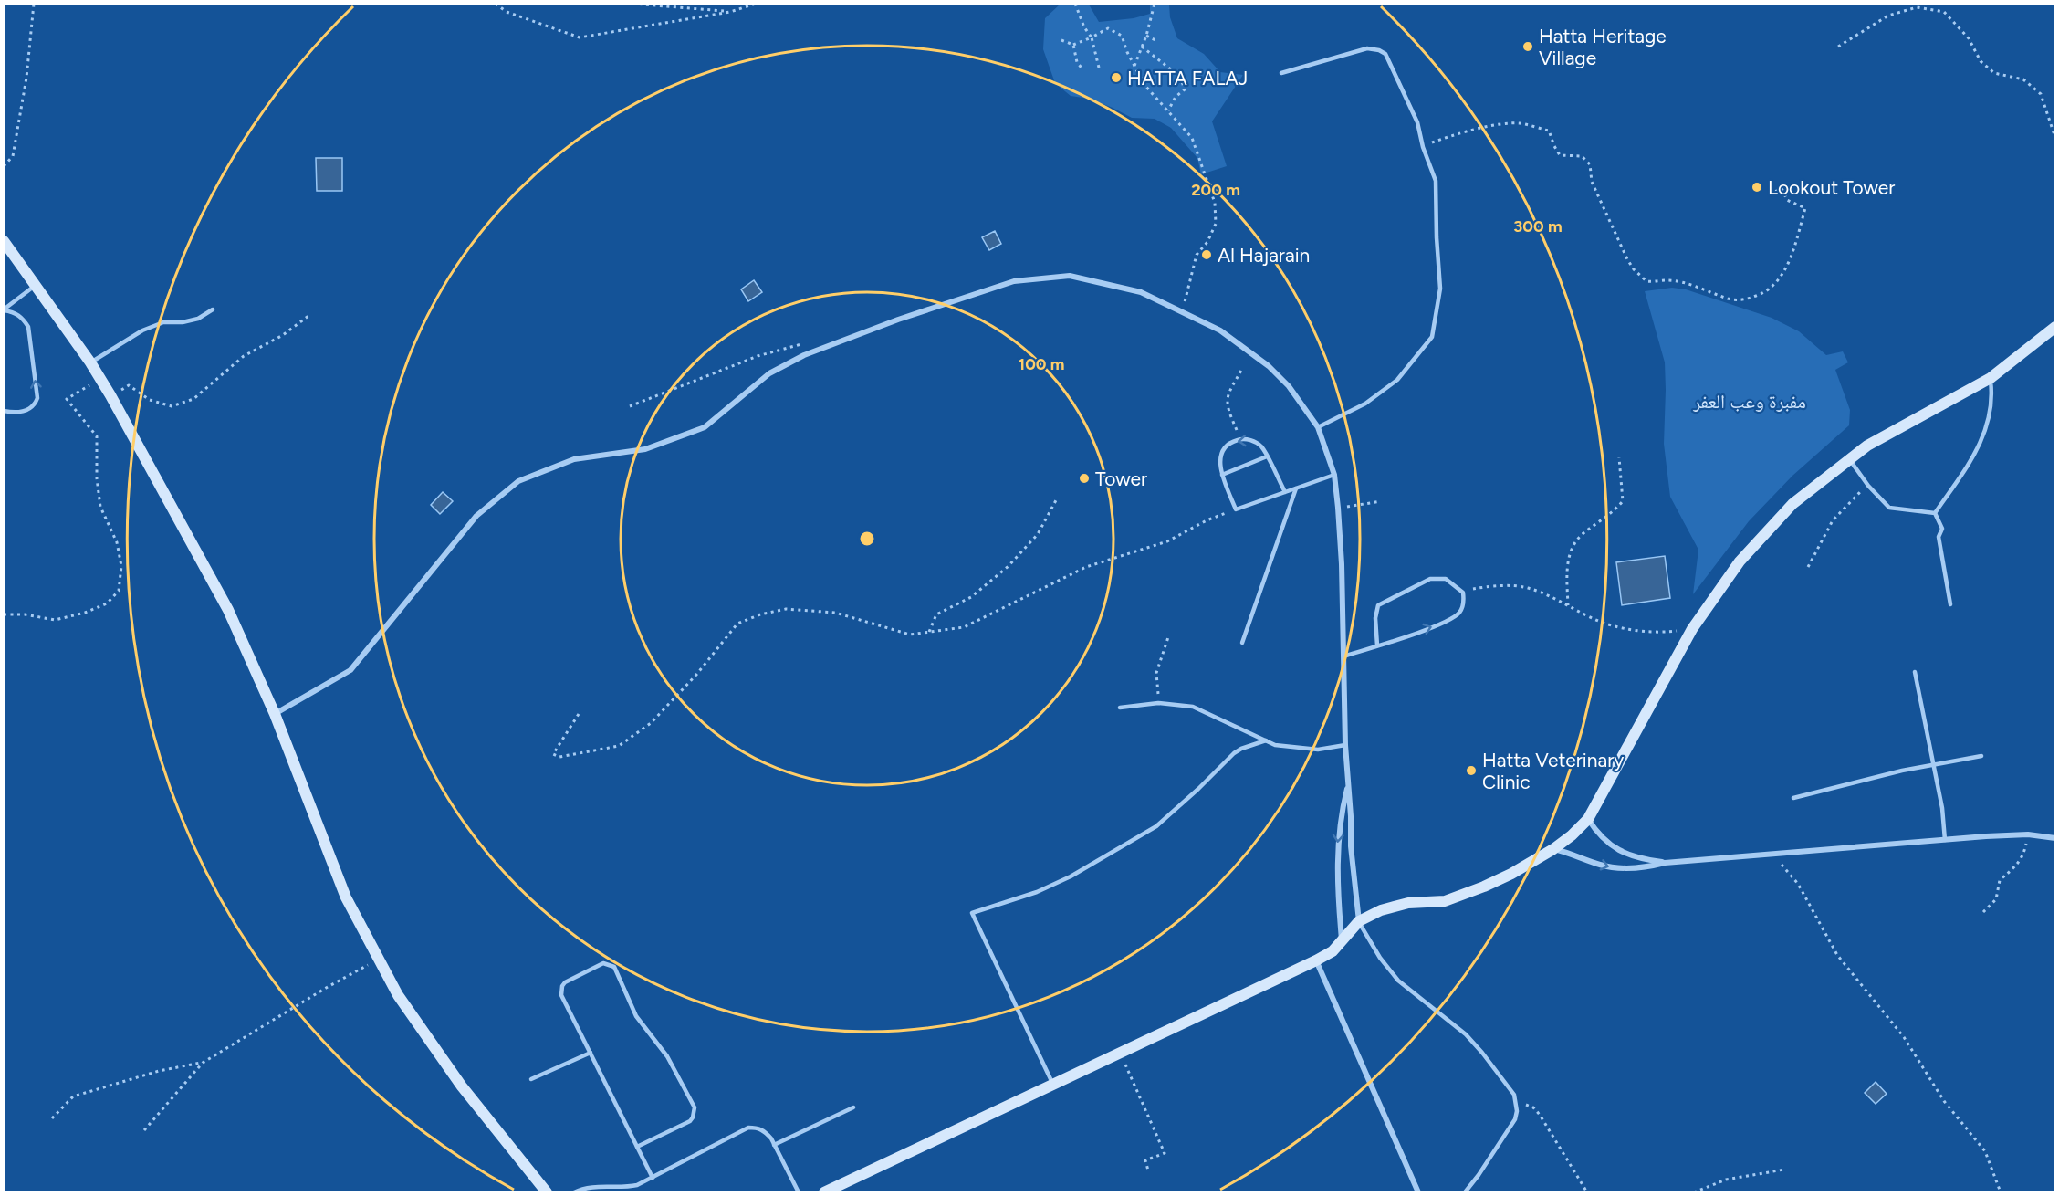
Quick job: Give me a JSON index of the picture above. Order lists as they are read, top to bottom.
{
  "parks": ["مفبرة وعب العفر"],
  "places": [
    "Hatta Heritage Village",
    "HATTA FALAJ",
    "Lookout Tower",
    "Al Hajarain",
    "Tower",
    "Hatta Veterinary Clinic"
  ],
  "rings": ["200 m", "300 m", "100 m"]
}
